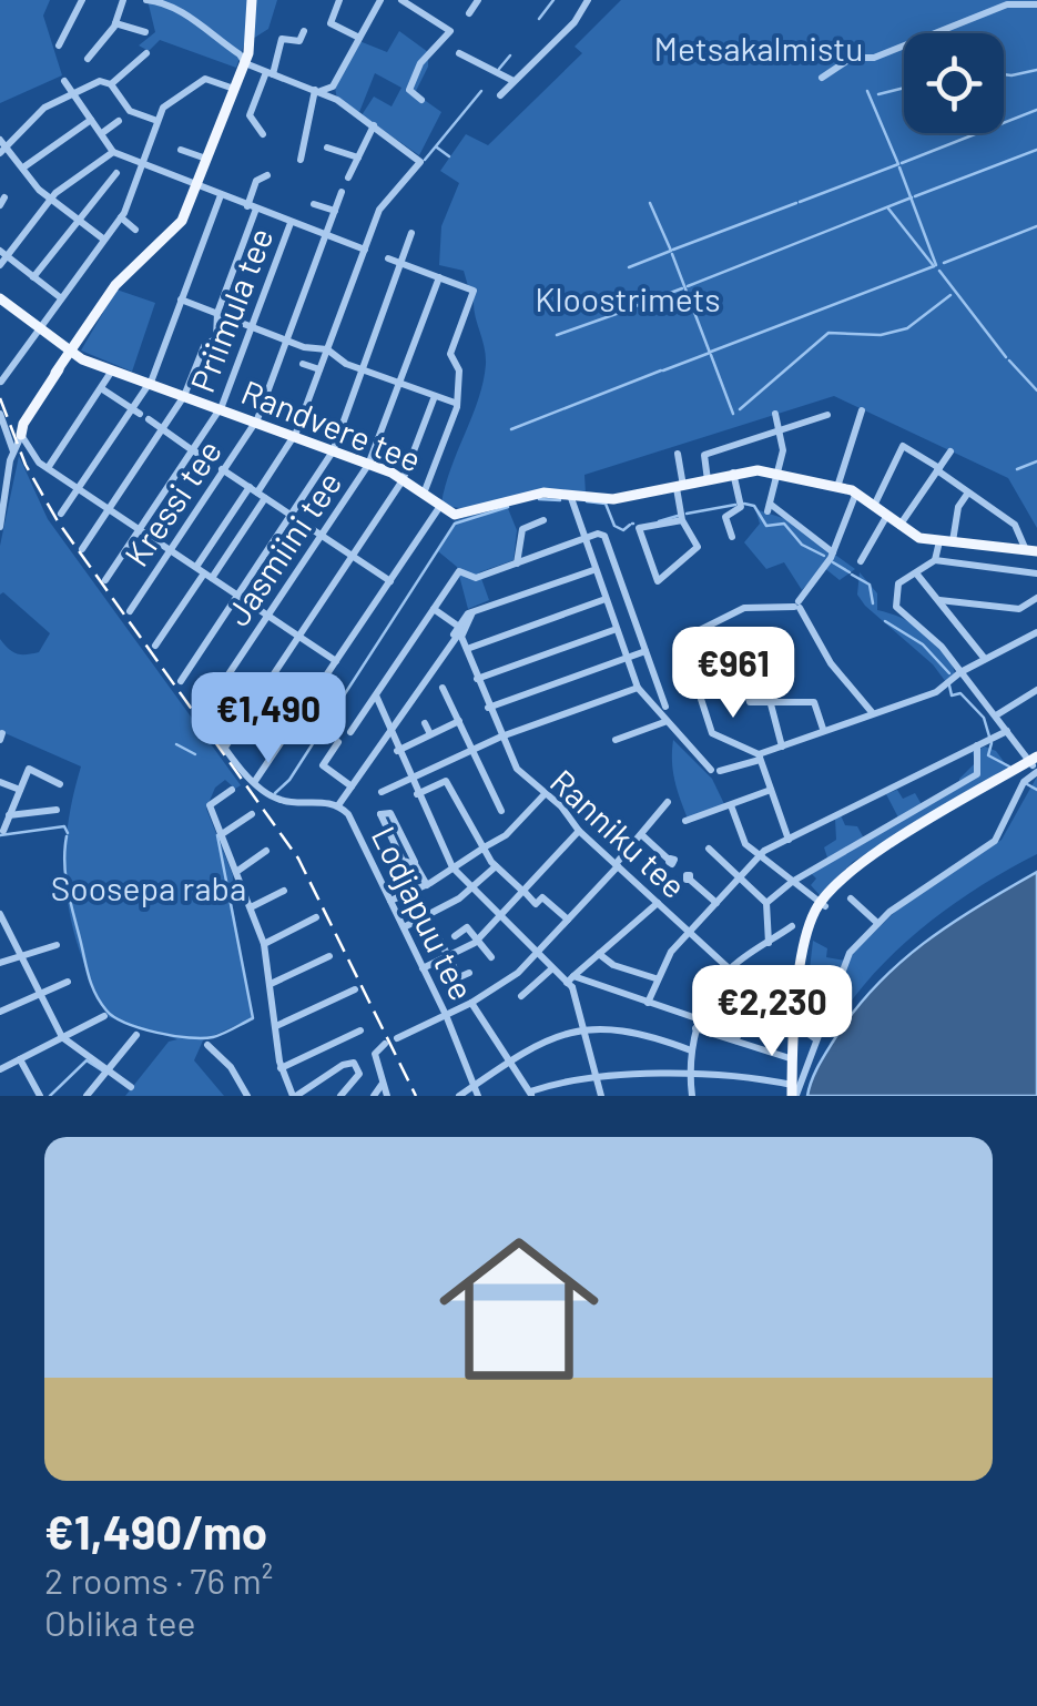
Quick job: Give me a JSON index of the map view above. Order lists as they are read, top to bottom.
{
  "streets": {
    "main road": ["Randvere tee"],
    "street": [
      "Priimula tee",
      "Kressi tee",
      "Jasmiini tee",
      "Ranniku tee",
      "Lodjapuu tee"
    ]
  },
  "crossings": [
    ["Priimula tee", "Randvere tee"],
    ["Randvere tee", "Kressi tee"],
    ["Randvere tee", "Jasmiini tee"],
    ["Jasmiini tee", "Lodjapuu tee"]
  ],
  "parks": ["Metsakalmistu", "Kloostrimets", "Soosepa raba"],
  "page": {
    "price": ["€961", "€1,490", "€2,230"],
    "list": [
      {
        "name": "€1,490/mo",
        "note": "2 rooms · 76 m² · Oblika tee"
      }
    ]
  }
}
